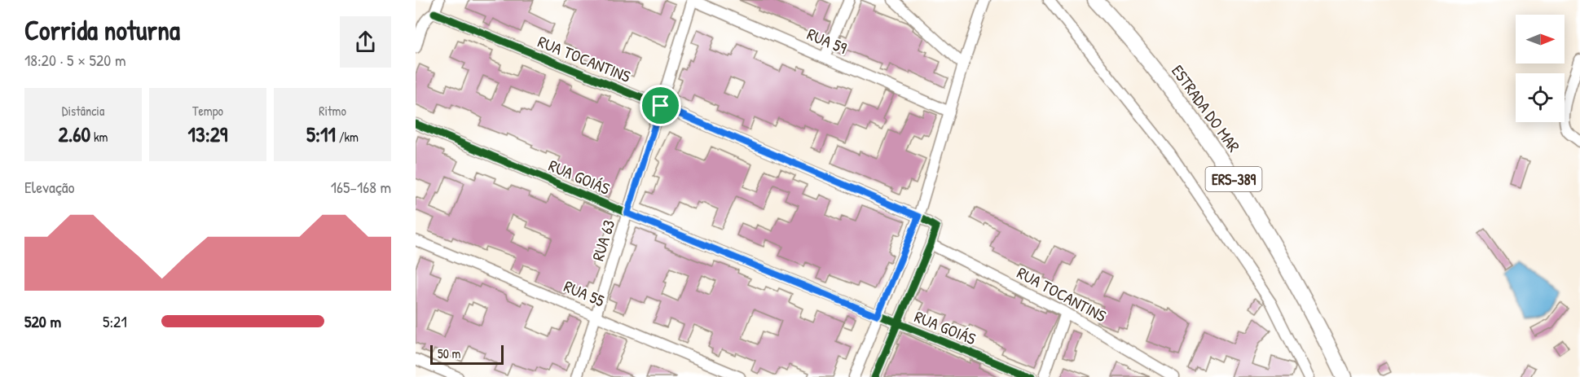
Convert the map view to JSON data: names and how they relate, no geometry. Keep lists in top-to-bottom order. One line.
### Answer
{"streets":{"main road":["ESTRADA DO MAR","ERS-389"],"street":["RUA 59","RUA TOCANTINS","RUA GOIÁS","RUA 63","RUA 55"]},"crossings":[["RUA 59","RUA 63"],["RUA TOCANTINS","RUA 63"],["RUA GOIÁS","RUA 63"],["RUA 63","RUA 55"]],"scale_bar":"50 m","north":"right","page":{"heading":["Corrida noturna","18:20 · 5 × 520 m"],"stats":[["Distância","2.60 km"],["Tempo","13:29"],["Ritmo","5:11 /km"]],"chart":["Elevação","165–168 m"],"list":[{"name":"520 m","note":"5:21"}],"scale":"50 m"}}
